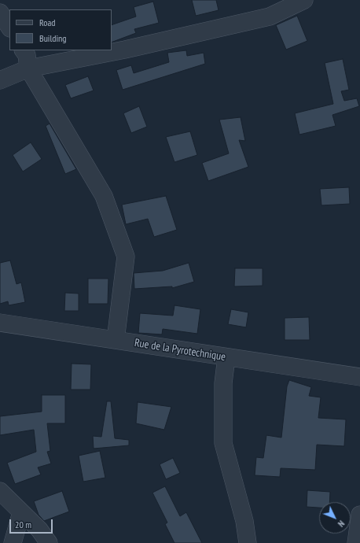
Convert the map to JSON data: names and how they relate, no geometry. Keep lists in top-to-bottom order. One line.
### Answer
{"streets":{"street":["Rue de la Pyrotechnique"]},"legend":["Road","Building"],"scale_bar":"20 m","north":"bottom right"}
